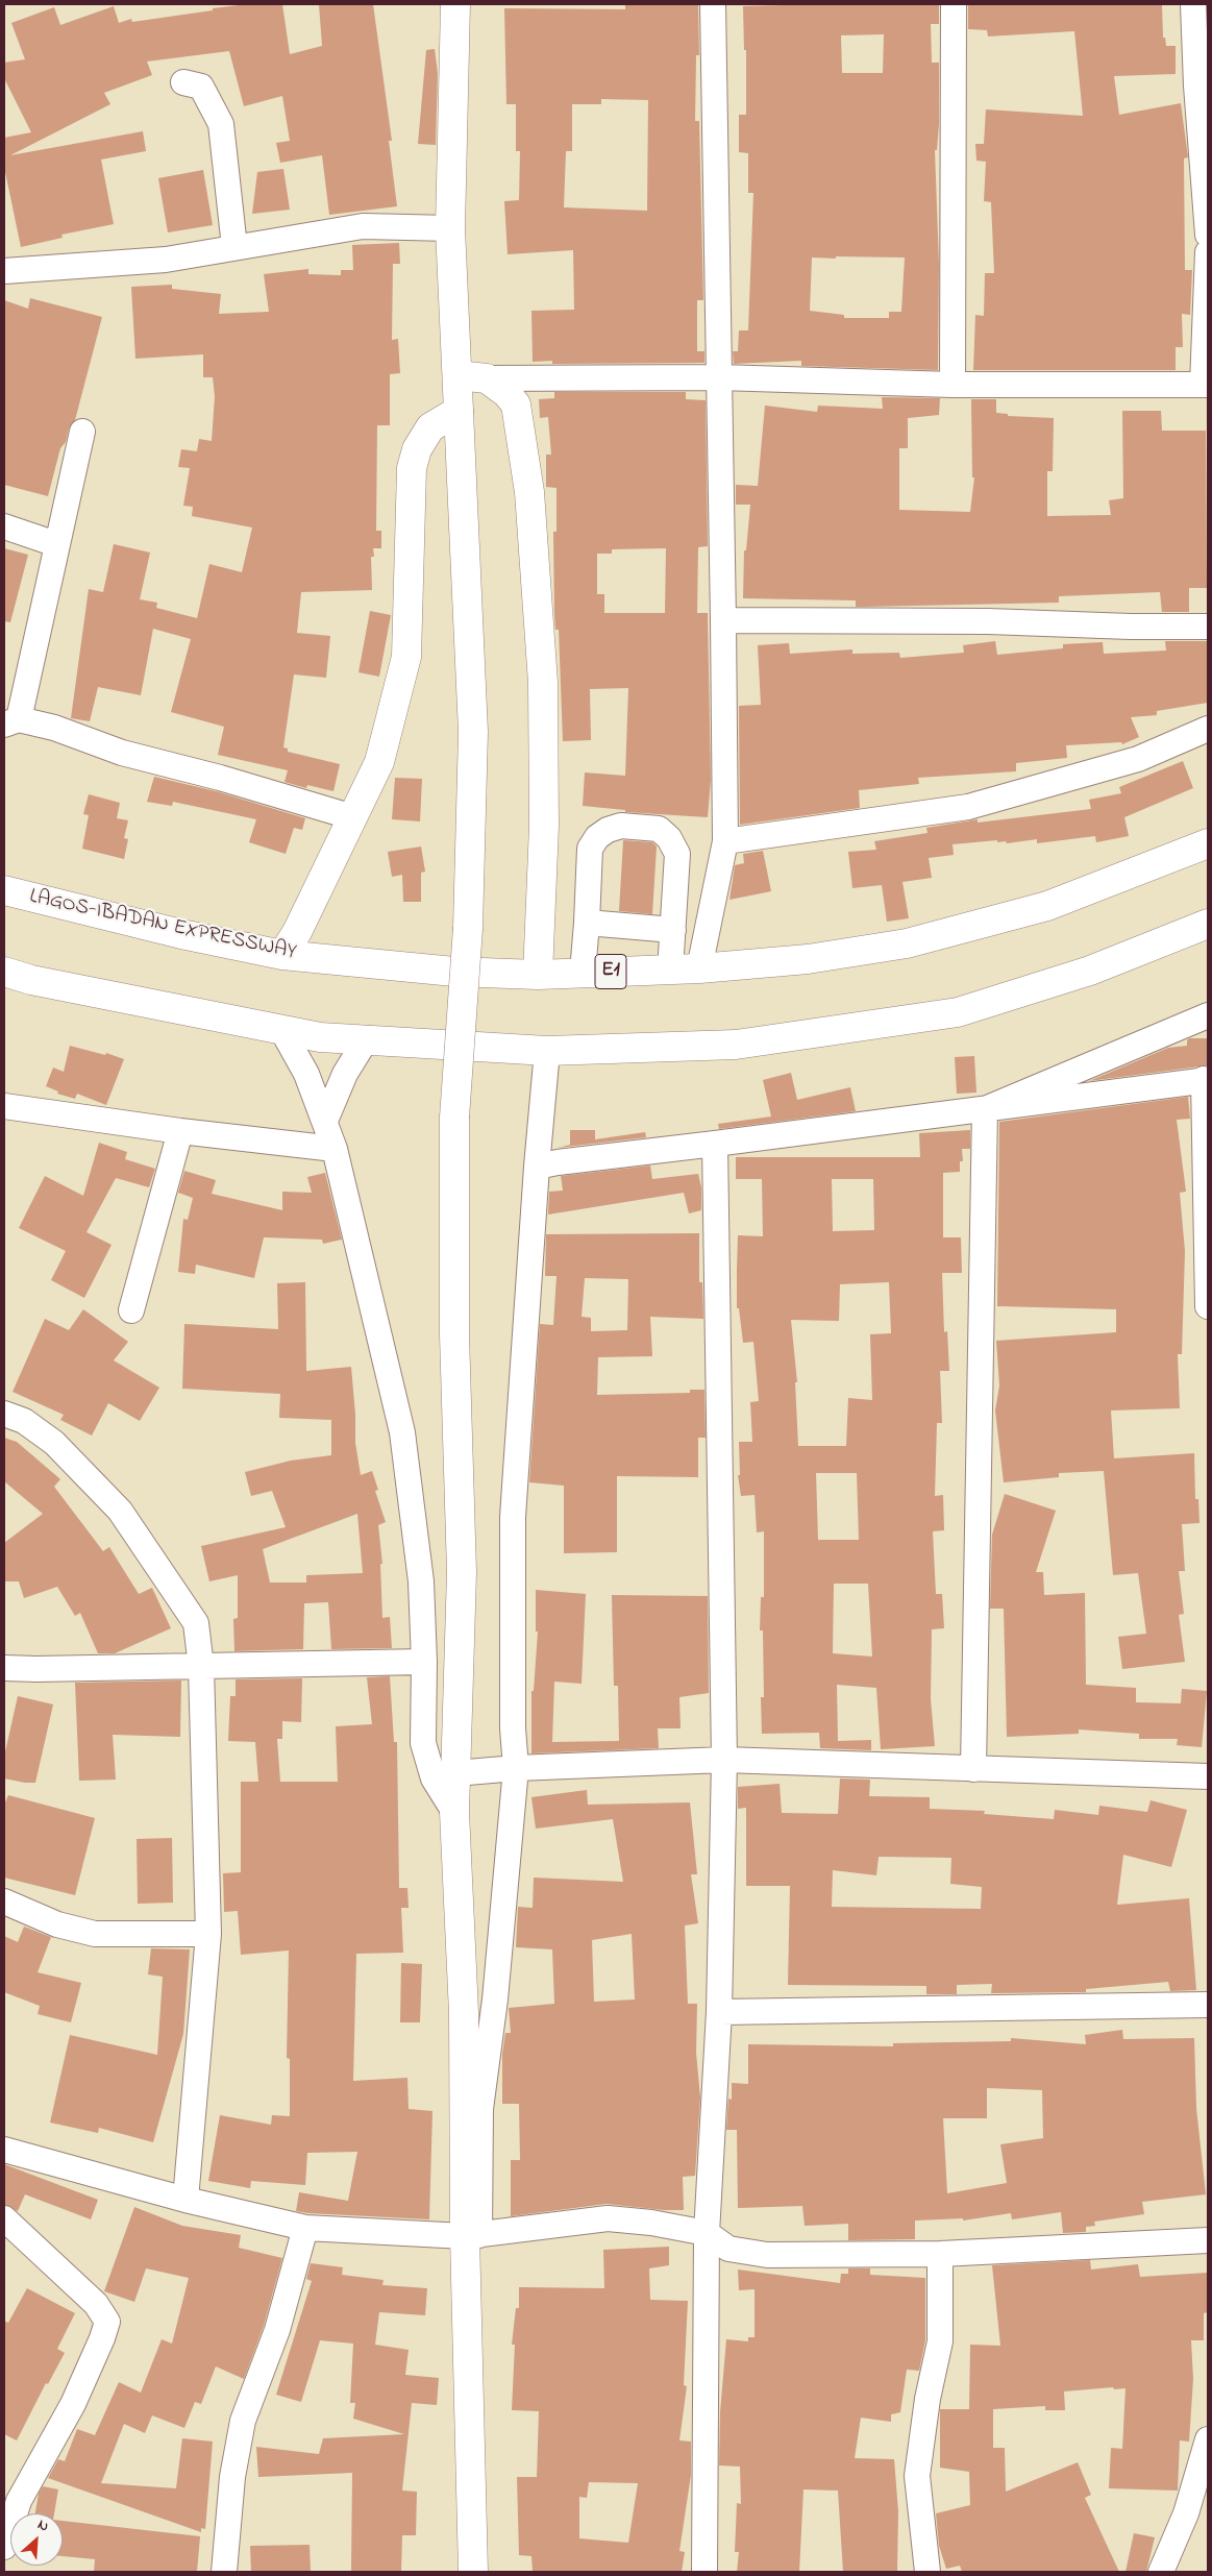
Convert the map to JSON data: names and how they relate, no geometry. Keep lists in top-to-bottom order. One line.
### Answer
{"streets":{"main road":["LAGOS-IBADAN EXPRESSWAY","E1"]},"north":"top right"}
